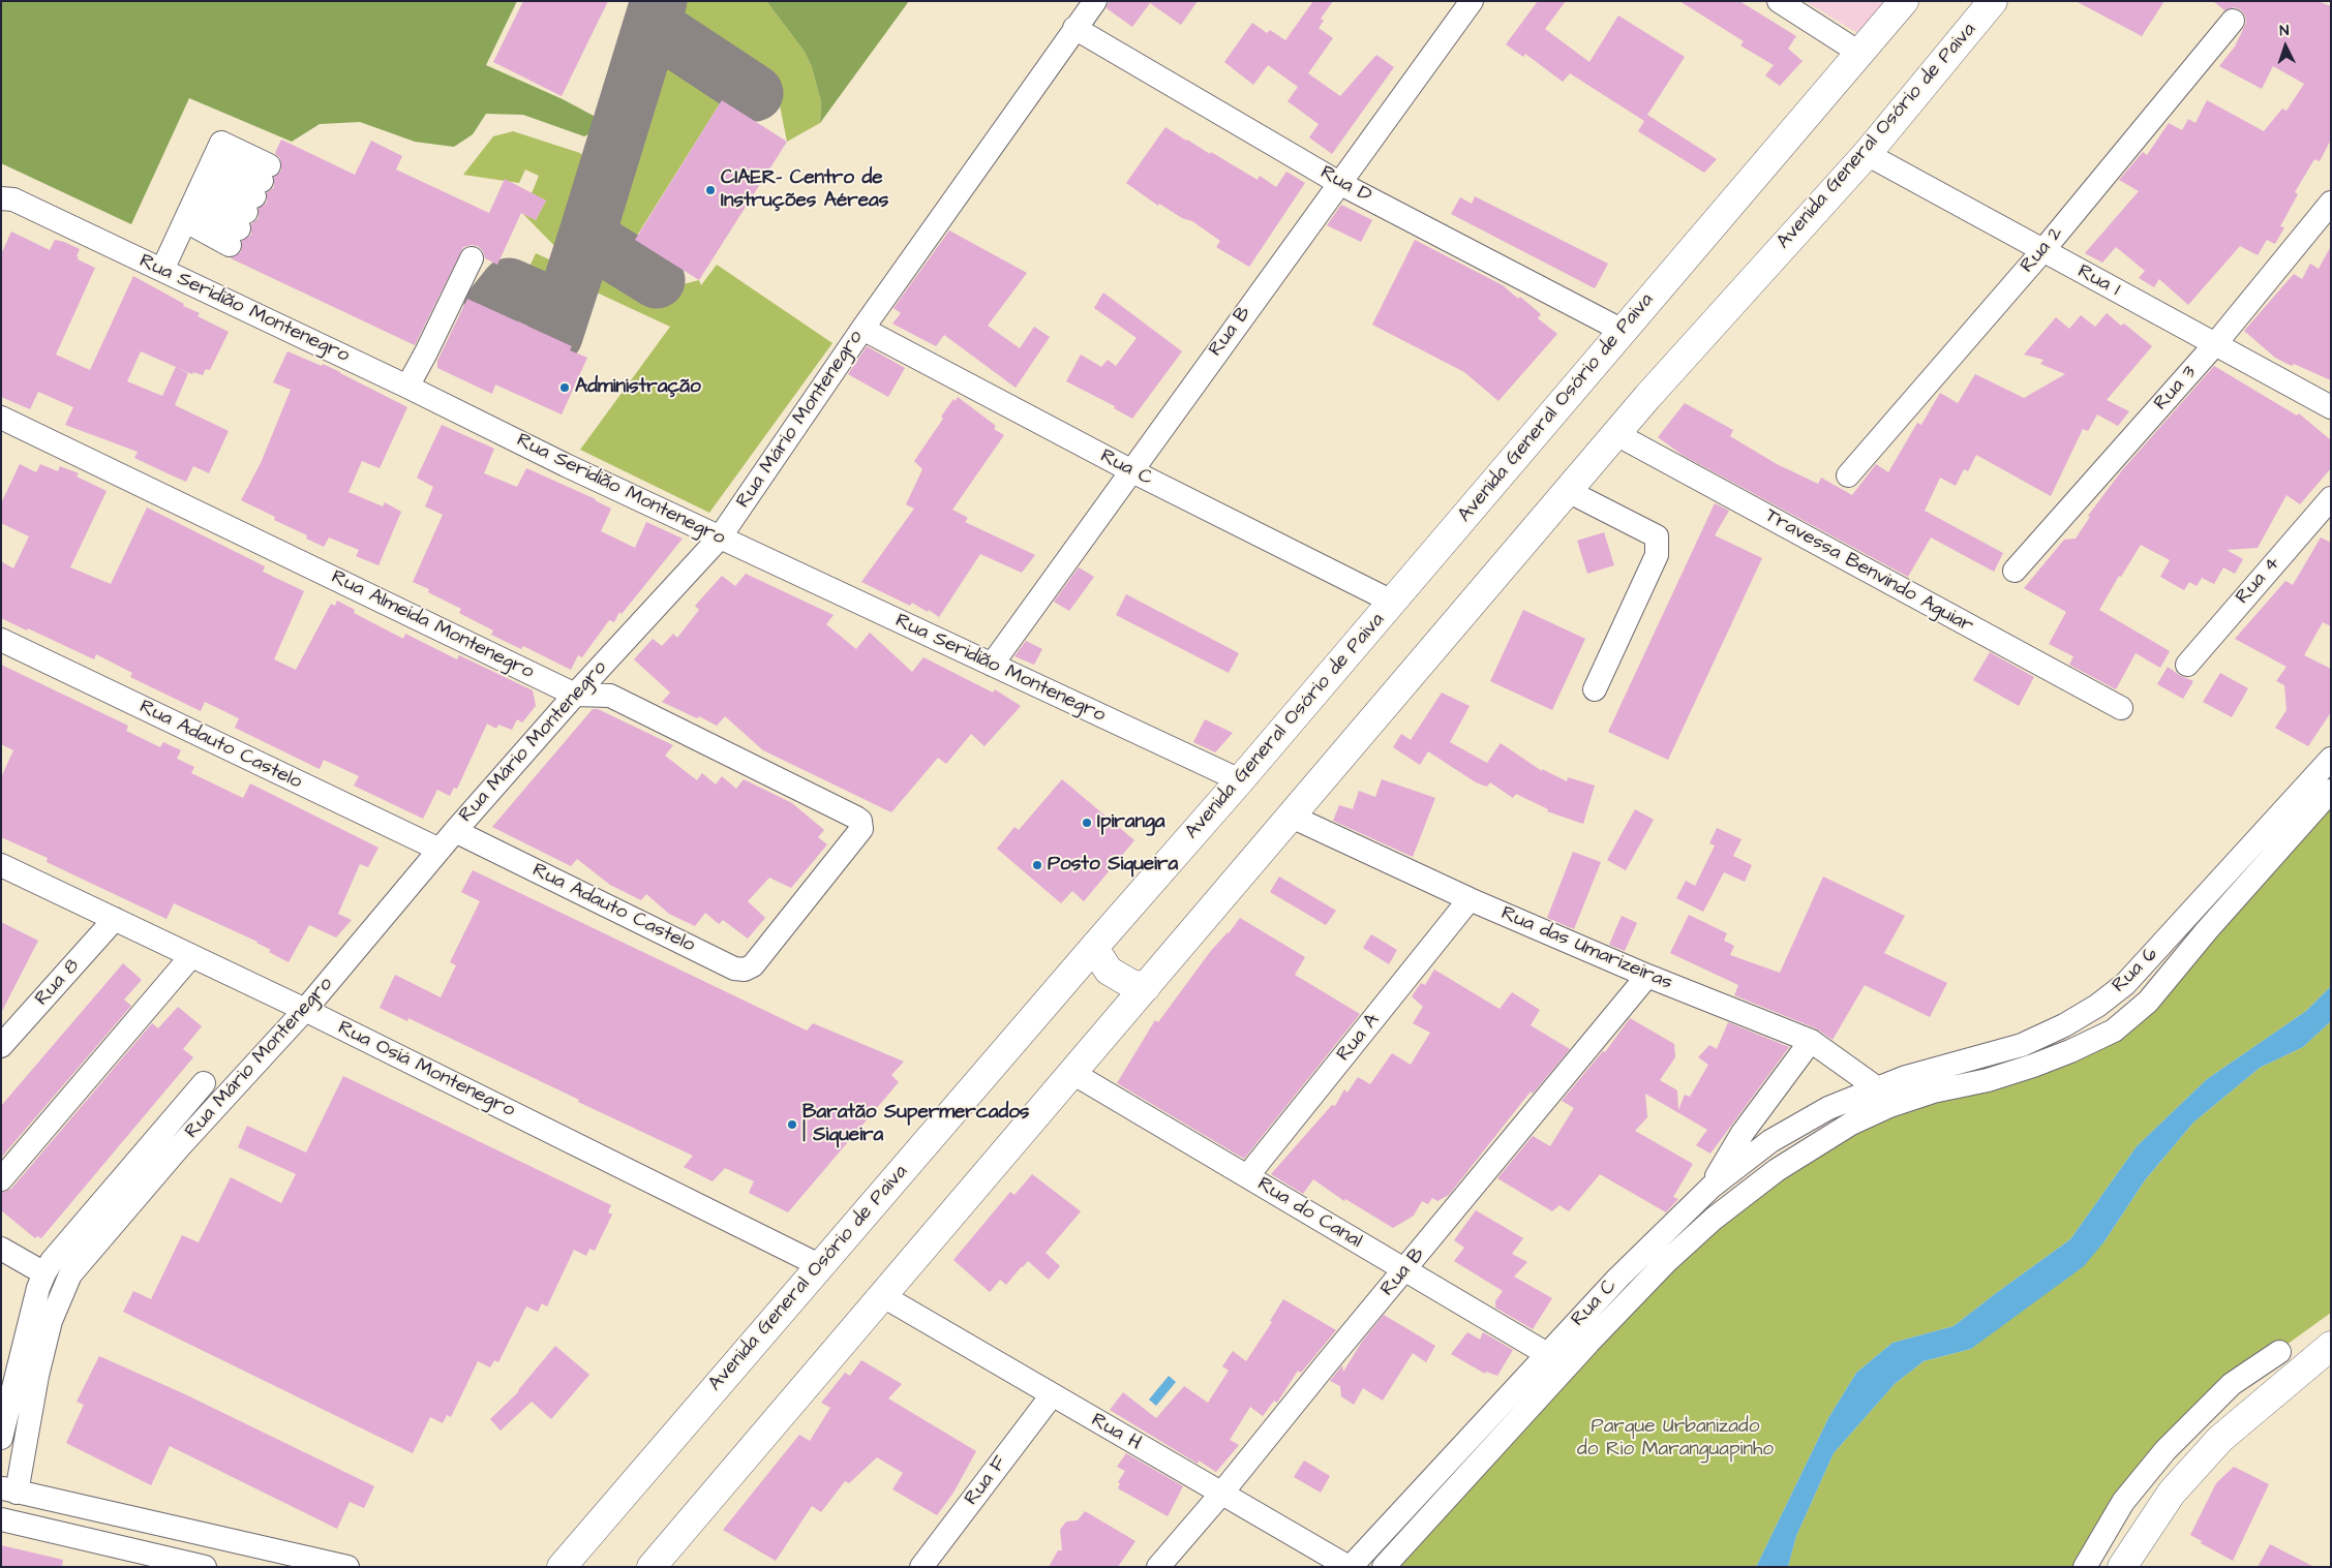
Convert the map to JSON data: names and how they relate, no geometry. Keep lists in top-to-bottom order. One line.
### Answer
{"streets":{"main road":["Avenida General Osório de Paiva"],"street":["Rua D","Rua 2","Rua 1","Rua Seridião Montenegro","Rua B","Rua 3","Rua Mário Montenegro","Rua C","Travessa Benvindo Aguiar","Rua 4","Rua Almeida Montenegro","Rua Adauto Castelo","Rua das Umarizeiras","Rua 6","Rua 8","Rua A","Rua Osiá Montenegro","Rua do Canal","Rua H","Rua F"]},"crossings":[["Avenida General Osório de Paiva","Rua D"],["Avenida General Osório de Paiva","Rua 1"],["Avenida General Osório de Paiva","Rua Seridião Montenegro"],["Avenida General Osório de Paiva","Rua C"],["Avenida General Osório de Paiva","Travessa Benvindo Aguiar"],["Avenida General Osório de Paiva","Rua das Umarizeiras"],["Avenida General Osório de Paiva","Rua Osiá Montenegro"],["Avenida General Osório de Paiva","Rua do Canal"],["Avenida General Osório de Paiva","Rua H"],["Rua D","Rua B"],["Rua D","Rua Mário Montenegro"],["Rua 2","Rua 1"],["Rua 1","Rua 3"],["Rua Seridião Montenegro","Rua B"],["Rua Seridião Montenegro","Rua Mário Montenegro"],["Rua B","Rua C"],["Rua B","Rua das Umarizeiras"],["Rua B","Rua do Canal"],["Rua B","Rua H"],["Rua Mário Montenegro","Rua C"],["Rua Mário Montenegro","Rua Almeida Montenegro"],["Rua Mário Montenegro","Rua Adauto Castelo"],["Rua Mário Montenegro","Rua Osiá Montenegro"],["Rua C","Rua das Umarizeiras"],["Rua C","Rua 6"],["Rua C","Rua do Canal"],["Rua C","Rua H"],["Rua Almeida Montenegro","Rua Adauto Castelo"],["Rua das Umarizeiras","Rua 6"],["Rua das Umarizeiras","Rua A"],["Rua 8","Rua Osiá Montenegro"],["Rua A","Rua do Canal"],["Rua H","Rua F"]],"parks":["Parque Urbanizado do Rio Maranguapinho"],"places":["CIAER- Centro de Instruções Aéreas","Administração","Ipiranga","Posto Siqueira","Baratão Supermercados | Siqueira"],"north":"top"}
